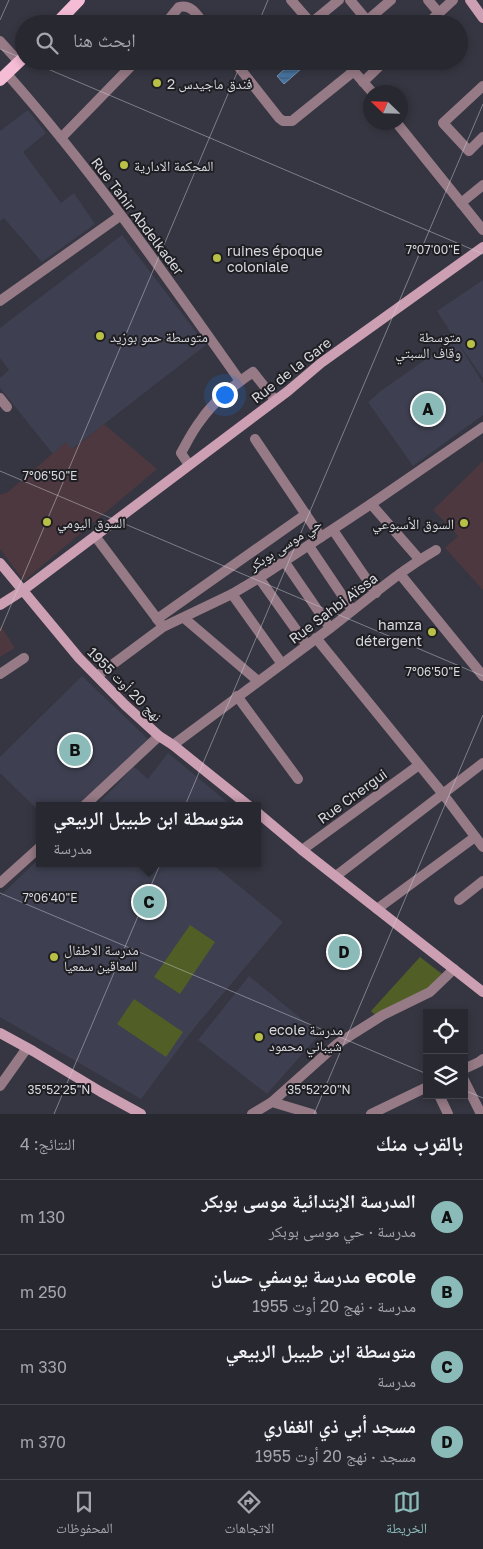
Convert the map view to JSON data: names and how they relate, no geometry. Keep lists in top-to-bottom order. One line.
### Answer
{"streets":{"street":["Rue Tahir Abdelkader","Rue de la Gare","حي موسى بوبكر","Rue Sahbi Aïssa","نهج 20 أوت 1955","Rue Chergui"]},"crossings":[["Rue de la Gare","نهج 20 أوت 1955"],["حي موسى بوبكر","نهج 20 أوت 1955"],["Rue Sahbi Aïssa","نهج 20 أوت 1955"]],"places":["فندق ماجيدس 2","المحكمة الادارية","ruines époque coloniale","متوسطة حمو بوزيد","متوسطة وقاف السبتي","السوق اليومي","السوق الأسبوعي","hamza détergent","مدرسة الاطفال المعاقين سمعيا","ecole مدرسة شيباني محمود"],"north":"top left","page":{"search":"ابحث هنا","pins":["A","B","C","D"],"popup":["متوسطة ابن طبيبل الربيعي","مدرسة"],"heading":["بالقرب منك","النتائج: 4"],"list":[{"mark":"A","name":"المدرسة الإبتدائية موسى بوبكر","note":"مدرسة · حي موسى بوبكر","value":"130 m"},{"mark":"B","name":"ecole مدرسة يوسفي حسان","note":"مدرسة · نهج 20 أوت 1955","value":"250 m"},{"mark":"C","name":"متوسطة ابن طبيبل الربيعي","note":"مدرسة","value":"330 m"},{"mark":"D","name":"مسجد أبي ذي الغفاري","note":"مسجد · نهج 20 أوت 1955","value":"370 m"}],"nav":["الخريطة","الاتجاهات","المحفوظات"]},"coordinates":["7°07'00\"E","7°06'50\"E","7°06'40\"E","35°52'25\"N","35°52'20\"N"]}
